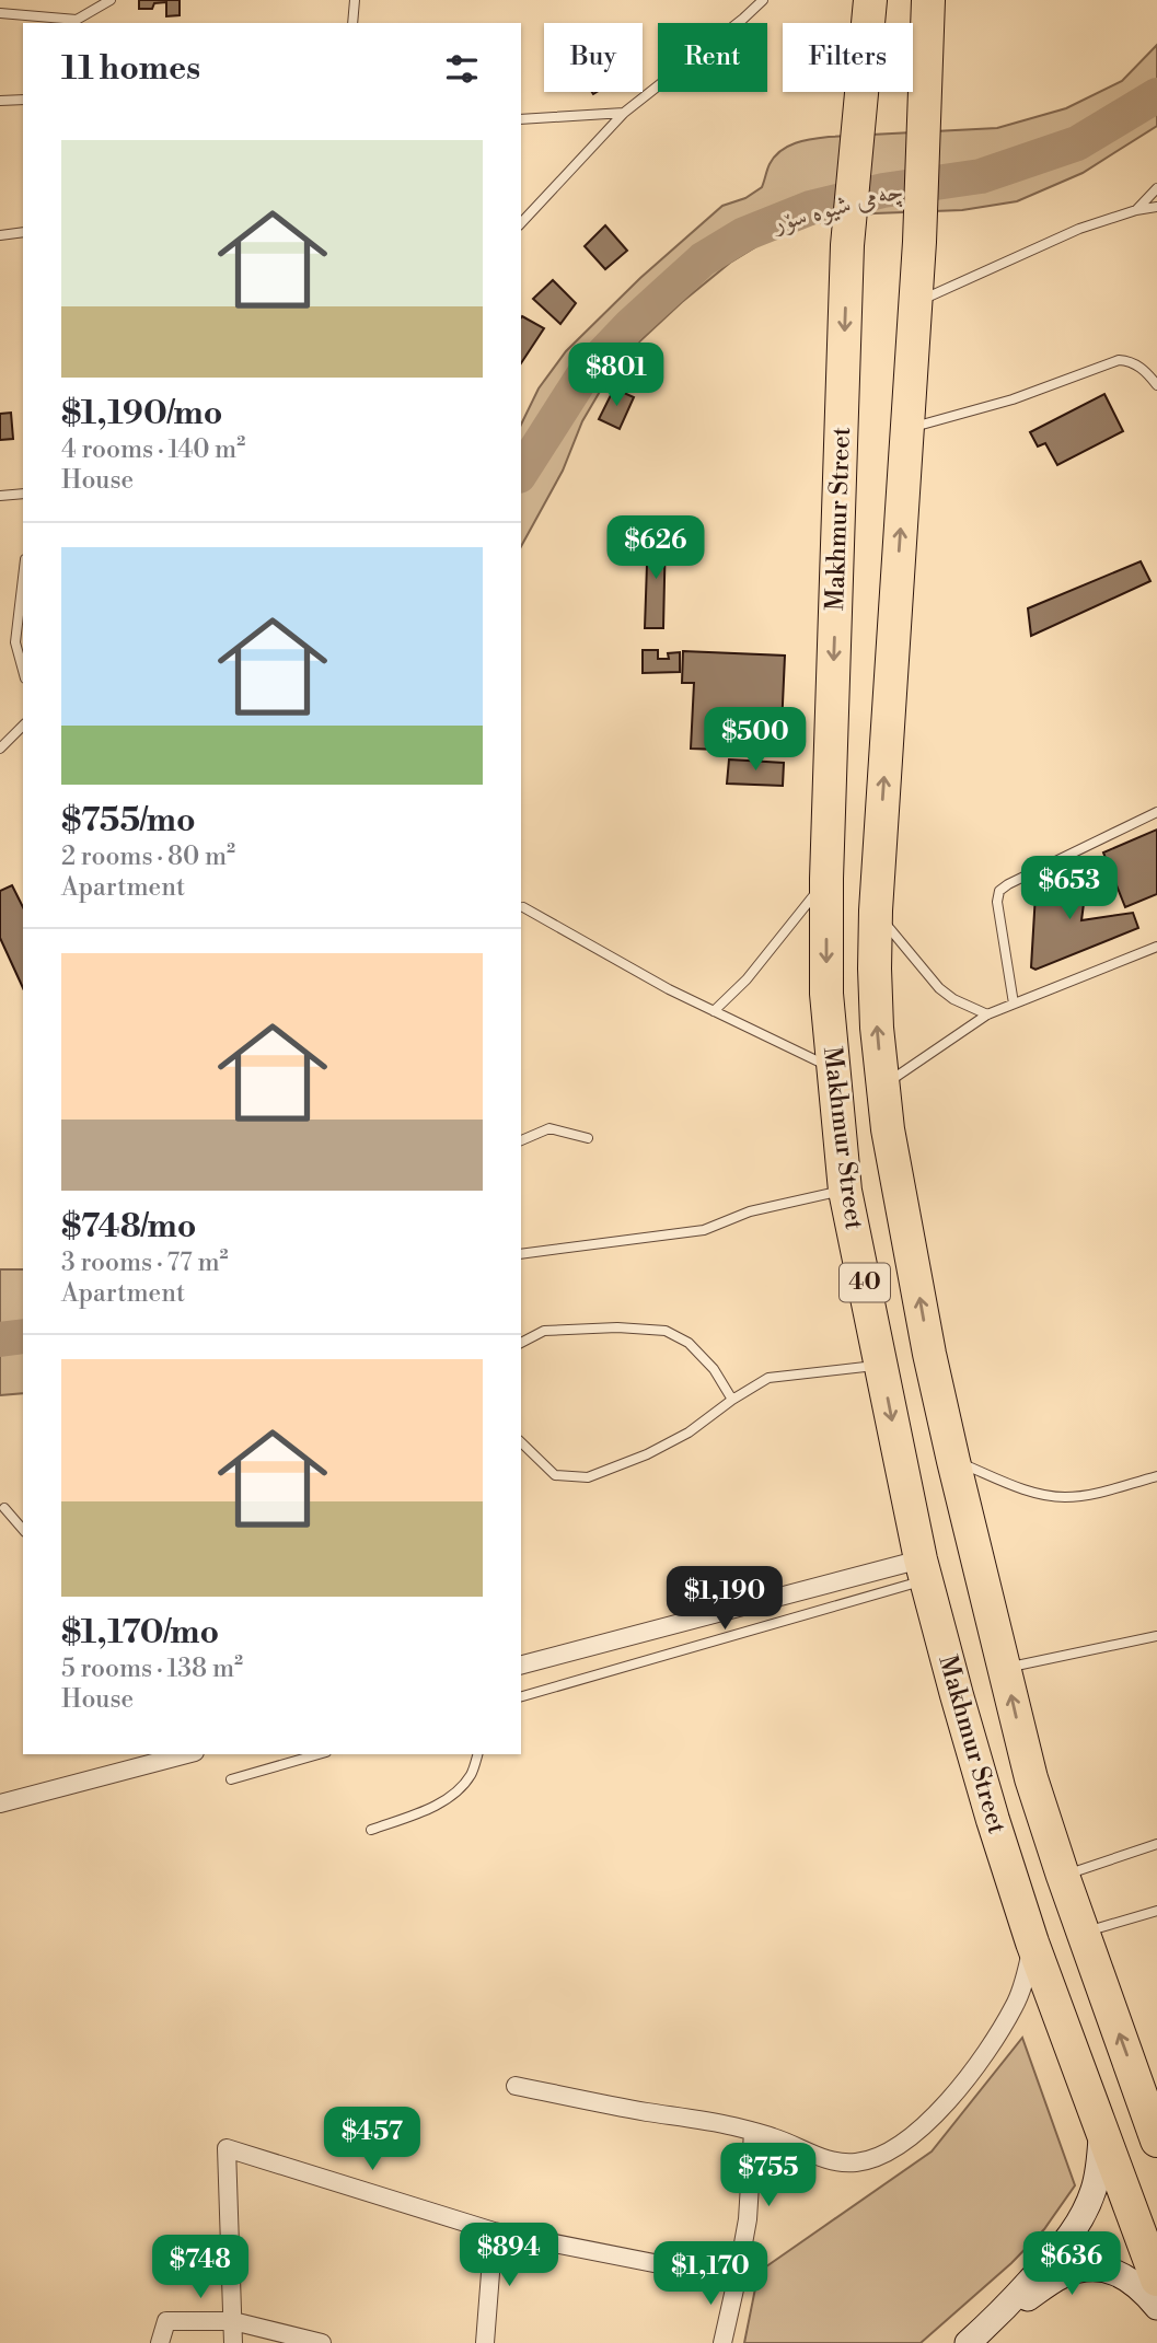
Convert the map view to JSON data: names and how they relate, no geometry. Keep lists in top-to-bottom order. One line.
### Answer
{"streets":{"highway":["Makhmur Street","40"]},"water":["چەمی شیوە سۆر"],"page":{"chip":["Buy","Rent","Filters"],"heading":"11 homes","list":[{"name":"$1,190/mo","note":"4 rooms · 140 m² · House"},{"name":"$755/mo","note":"2 rooms · 80 m² · Apartment"},{"name":"$748/mo","note":"3 rooms · 77 m² · Apartment"},{"name":"$1,170/mo","note":"5 rooms · 138 m² · House"}],"price":["$801","$626","$500","$653","$1,190","$457","$755","$894","$636","$748","$1,170"]}}
